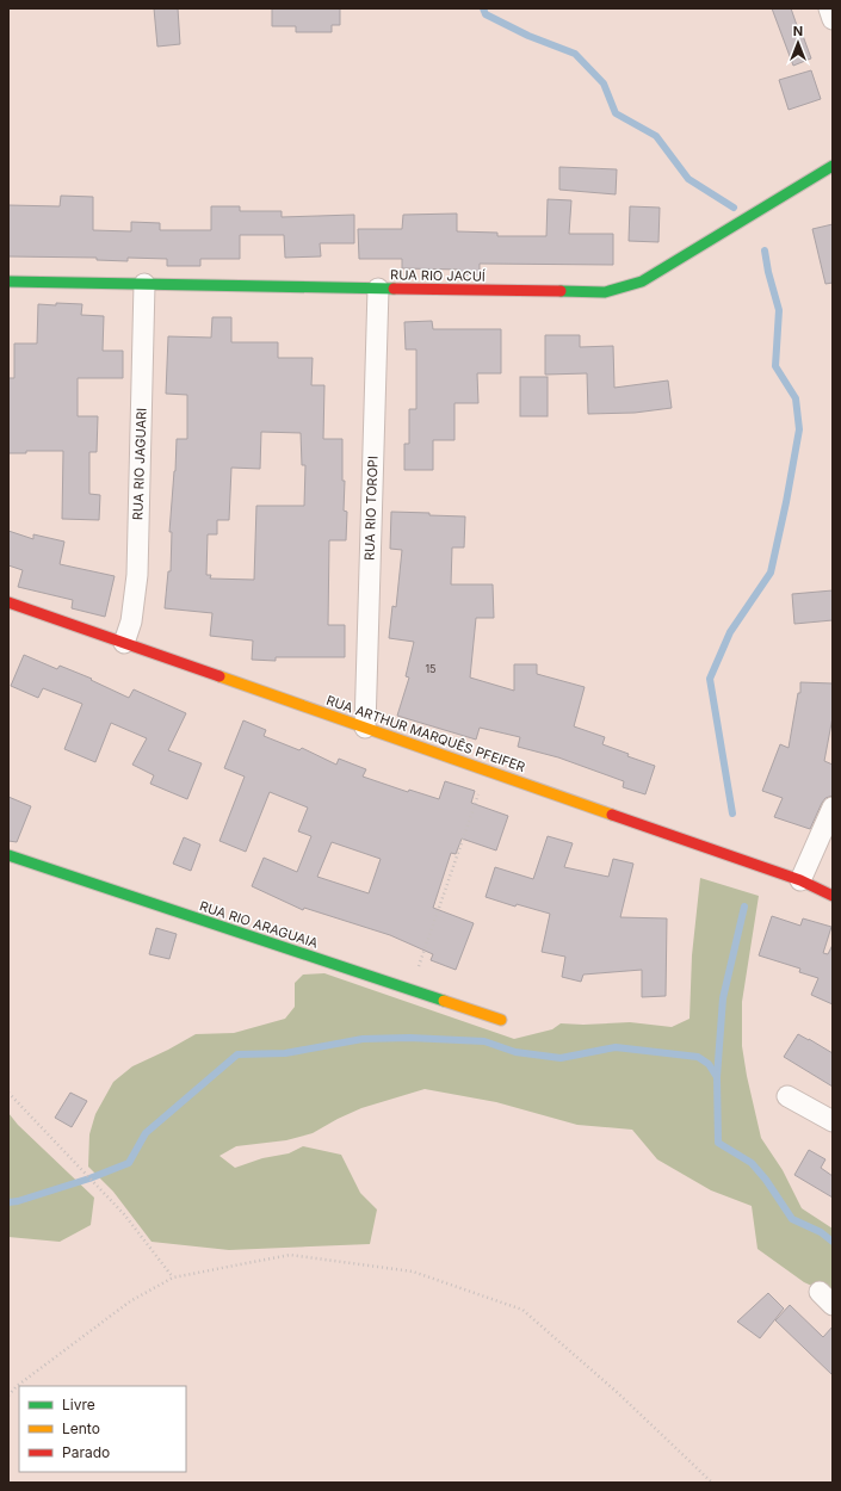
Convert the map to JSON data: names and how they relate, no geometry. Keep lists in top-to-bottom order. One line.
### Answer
{"streets":{"street":["RUA RIO JACUÍ","RUA RIO JAGUARI","RUA RIO TOROPI","RUA ARTHUR MARQUÊS PFEIFER","RUA RIO ARAGUAIA"]},"crossings":[["RUA RIO JACUÍ","RUA RIO JAGUARI"],["RUA RIO JACUÍ","RUA RIO TOROPI"],["RUA RIO JAGUARI","RUA ARTHUR MARQUÊS PFEIFER"],["RUA RIO TOROPI","RUA ARTHUR MARQUÊS PFEIFER"]],"house_numbers":["15"],"legend":["Livre","Lento","Parado"],"north":"top"}
